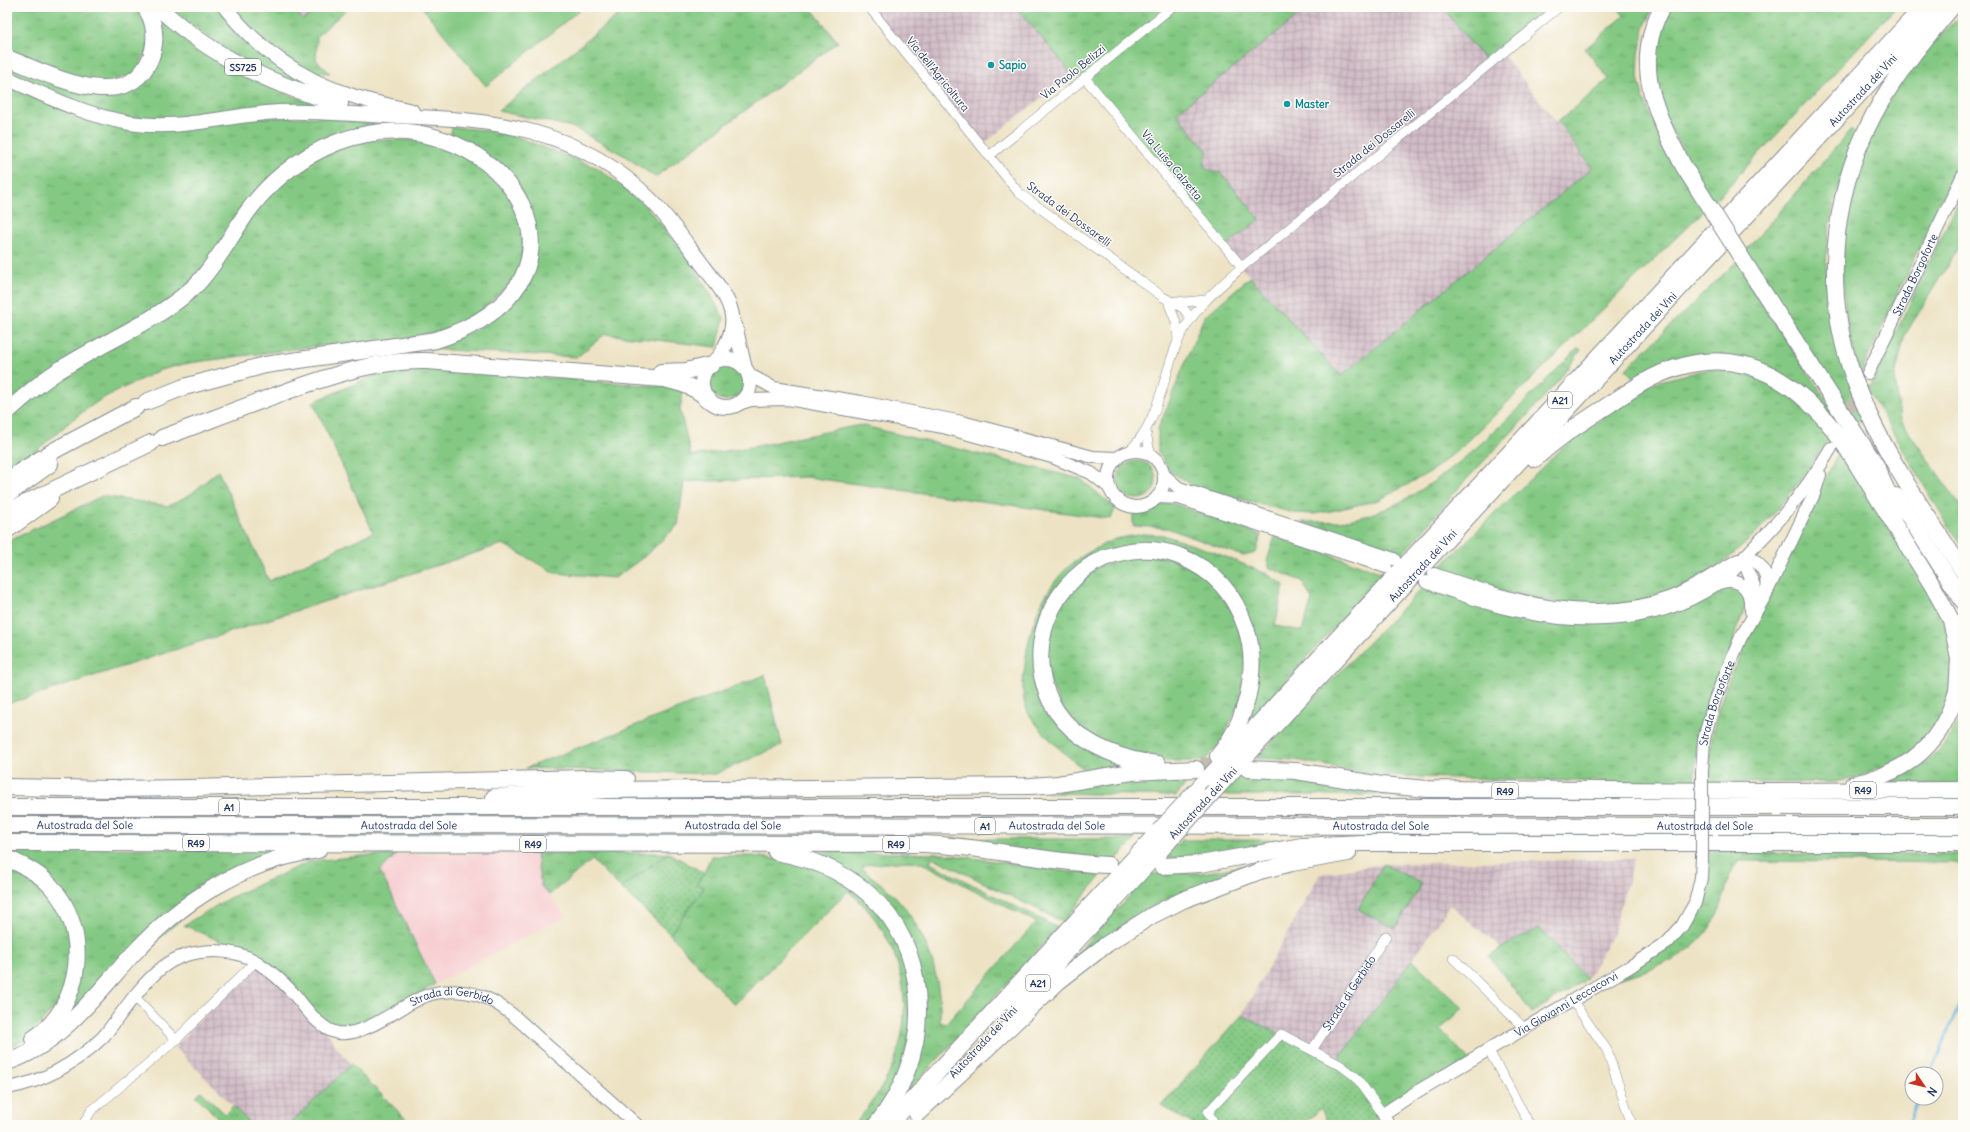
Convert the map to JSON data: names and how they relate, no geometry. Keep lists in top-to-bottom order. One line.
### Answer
{"streets":{"highway":["SS725","Autostrada dei Vini","A21","R49","A1","Autostrada del Sole"],"main road":["Strada Borgoforte","Strada di Gerbido","Via Giovanni Leccacorvi"],"street":["Via Paolo Belizzi","Via dell'Agricoltura","Strada dei Dossarelli","Via Luisa Calzetta"]},"crossings":[["Via Paolo Belizzi","Via dell'Agricoltura"],["Via Paolo Belizzi","Strada dei Dossarelli"],["Via Paolo Belizzi","Via Luisa Calzetta"],["Via dell'Agricoltura","Strada dei Dossarelli"],["Strada dei Dossarelli","Via Luisa Calzetta"],["Strada Borgoforte","Via Giovanni Leccacorvi"]],"places":["Sapio","Master"],"north":"bottom right"}
